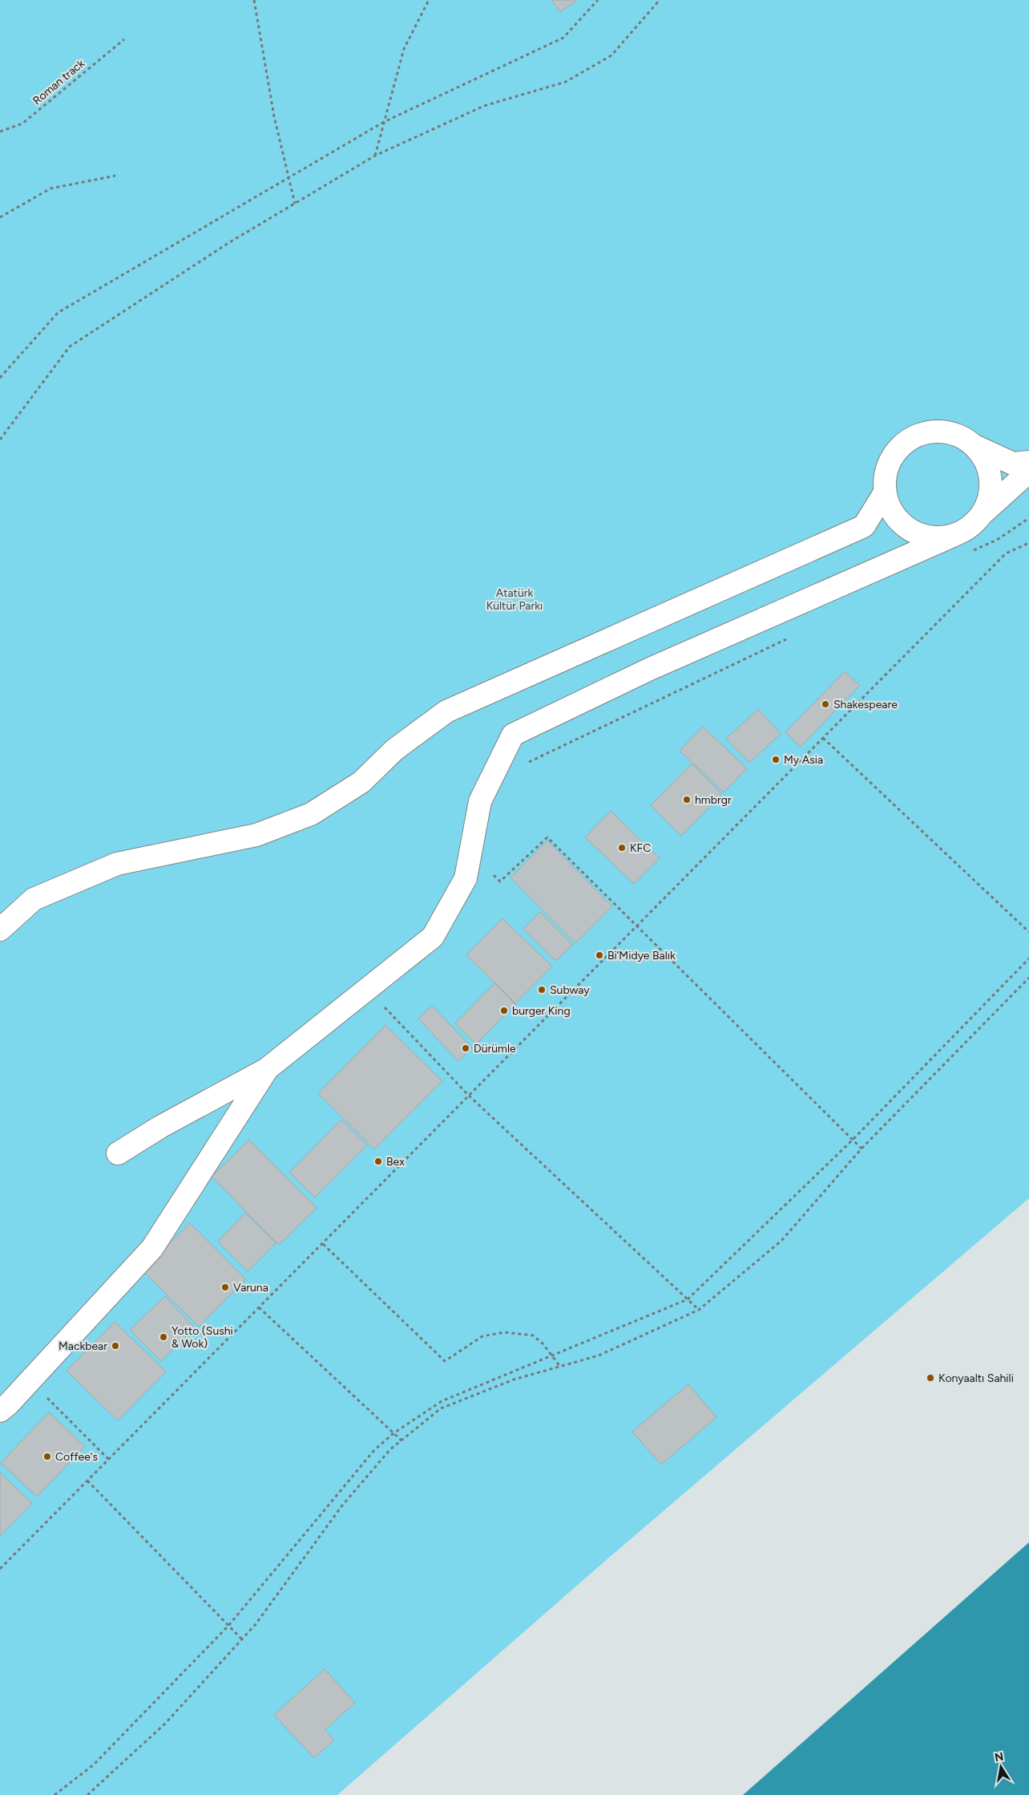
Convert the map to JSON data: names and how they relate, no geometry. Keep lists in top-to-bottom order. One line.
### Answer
{"streets":{"path":["Roman track"]},"parks":["Atatürk Kültür Parkı"],"places":["Shakespeare","My Asia","hmbrgr","KFC","Bi’Midye Balık","Subway","burger King","Dürümle","Bex","Varuna","Yotto (Sushi & Wok)","Mackbear","Konyaaltı Sahili","Coffee's"],"north":"top"}
